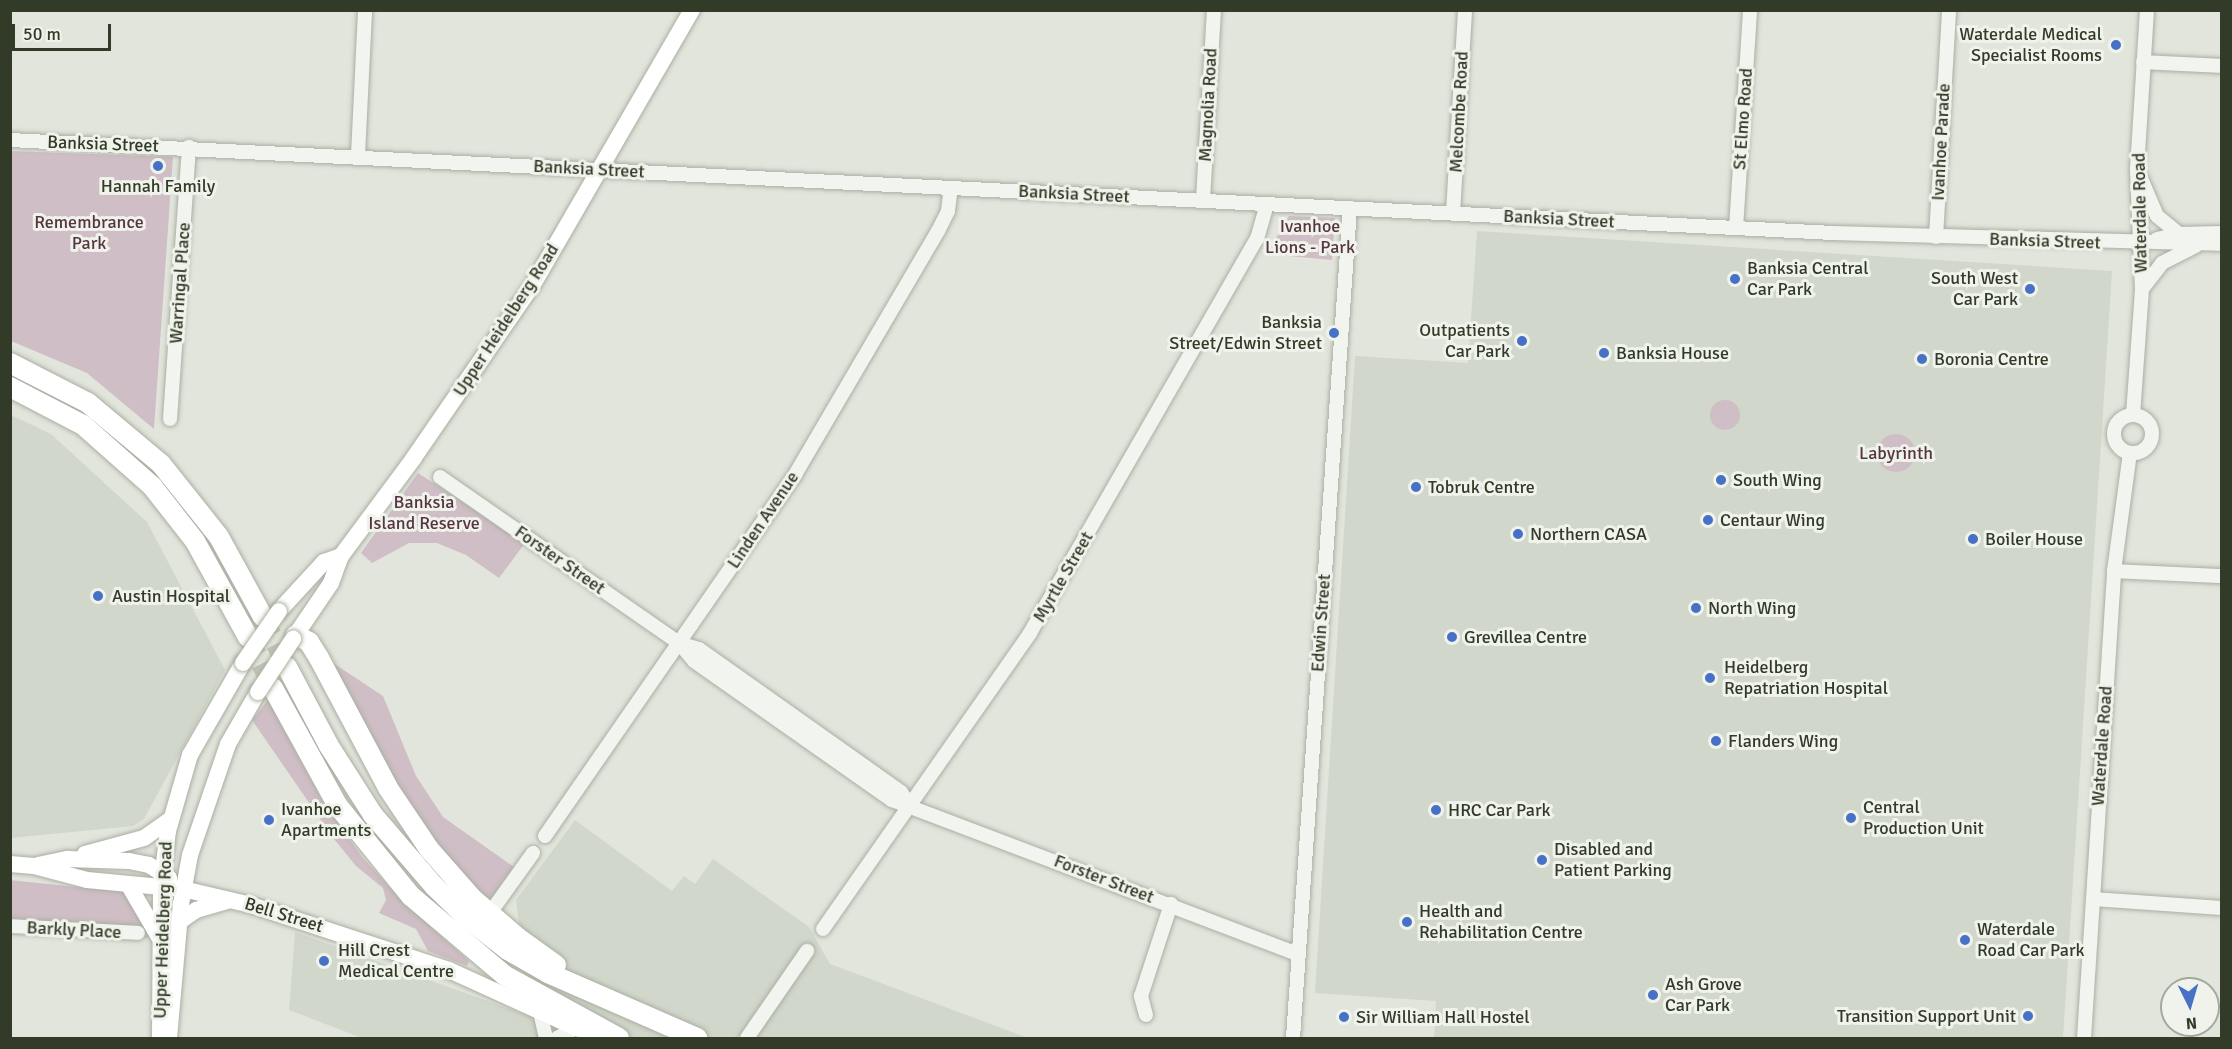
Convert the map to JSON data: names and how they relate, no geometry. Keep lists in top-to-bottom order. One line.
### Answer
{"streets":{"main road":["Upper Heidelberg Road","Bell Street"],"street":["Magnolia Road","Melcombe Road","St Elmo Road","Ivanhoe Parade","Banksia Street","Waterdale Road","Warringal Place","Linden Avenue","Forster Street","Myrtle Street","Edwin Street","Barkly Place"]},"crossings":[["Magnolia Road","Banksia Street"],["Melcombe Road","Banksia Street"],["St Elmo Road","Banksia Street"],["Ivanhoe Parade","Banksia Street"],["Banksia Street","Waterdale Road"],["Banksia Street","Warringal Place"],["Banksia Street","Upper Heidelberg Road"],["Banksia Street","Linden Avenue"],["Banksia Street","Myrtle Street"],["Banksia Street","Edwin Street"],["Upper Heidelberg Road","Bell Street"],["Linden Avenue","Forster Street"],["Forster Street","Myrtle Street"],["Forster Street","Edwin Street"]],"parks":["Remembrance Park","Ivanhoe Lions - Park","Labyrinth","Banksia Island Reserve"],"places":["Waterdale Medical Specialist Rooms","Hannah Family","Banksia Central Car Park","South West Car Park","Banksia Street/Edwin Street","Outpatients Car Park","Banksia House","Boronia Centre","South Wing","Tobruk Centre","Centaur Wing","Northern CASA","Boiler House","Austin Hospital","North Wing","Grevillea Centre","Heidelberg Repatriation Hospital","Flanders Wing","HRC Car Park","Central Production Unit","Ivanhoe Apartments","Disabled and Patient Parking","Health and Rehabilitation Centre","Waterdale Road Car Park","Hill Crest Medical Centre","Ash Grove Car Park","Transition Support Unit","Sir William Hall Hostel"],"scale_bar":"50 m","north":"bottom"}
